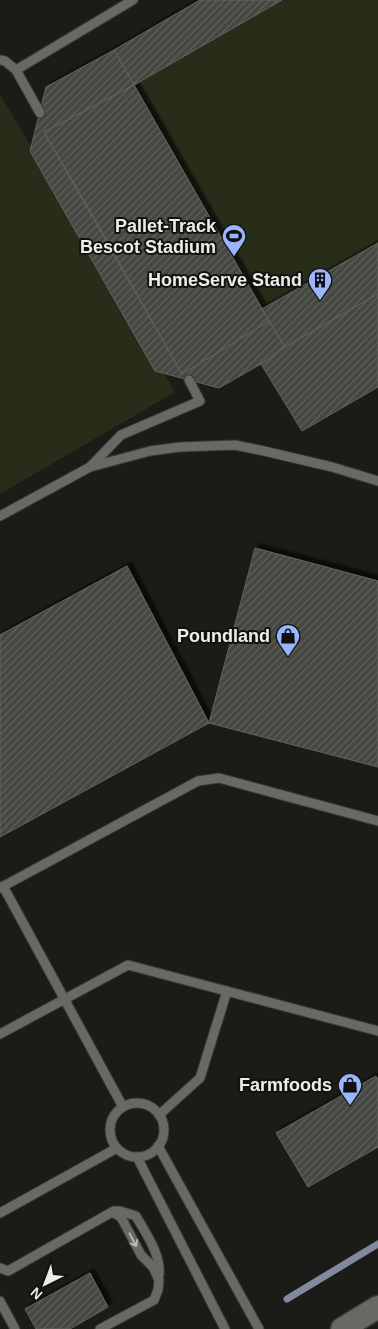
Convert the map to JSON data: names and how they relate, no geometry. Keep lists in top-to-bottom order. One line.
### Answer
{"places":{"sports":["Pallet-Track Bescot Stadium"],"building":["HomeServe Stand"],"shop":["Poundland","Farmfoods"]},"north":"bottom left"}
